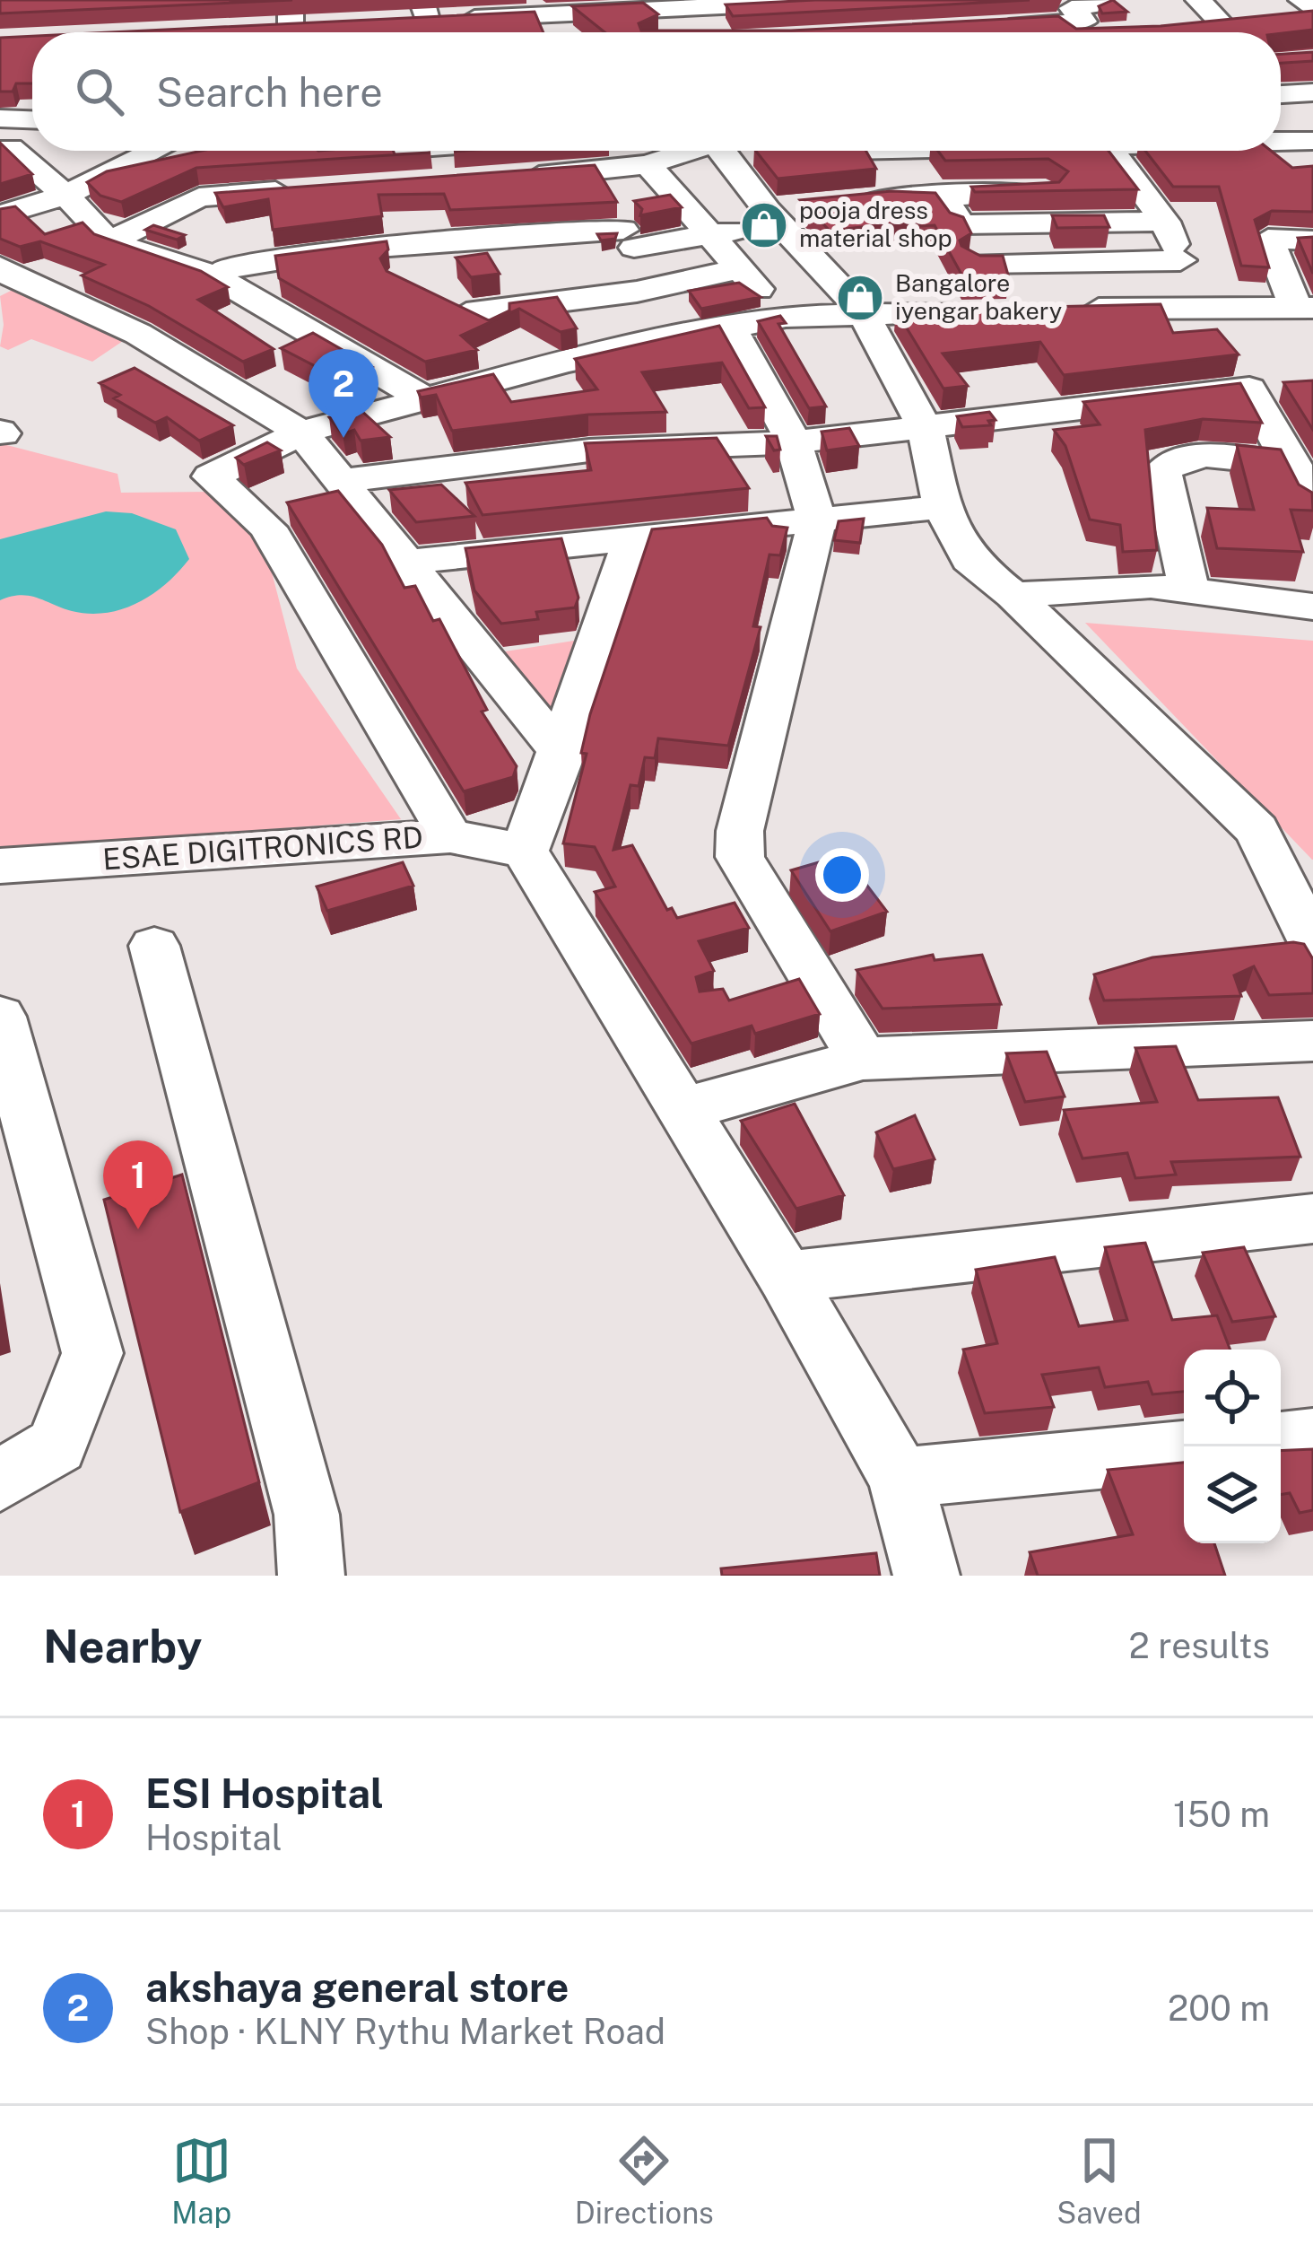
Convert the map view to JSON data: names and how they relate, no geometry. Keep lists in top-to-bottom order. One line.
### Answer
{"streets":{"street":["ESAE DIGITRONICS RD"]},"places":{"shop":["pooja dress material shop","Bangalore iyengar bakery"]},"page":{"search":"Search here","pins":["2","1"],"heading":["Nearby","2 results"],"list":[{"mark":"1","name":"ESI Hospital","note":"Hospital","value":"150 m"},{"mark":"2","name":"akshaya general store","note":"Shop · KLNY Rythu Market Road","value":"200 m"}],"nav":["Map","Directions","Saved"]}}
